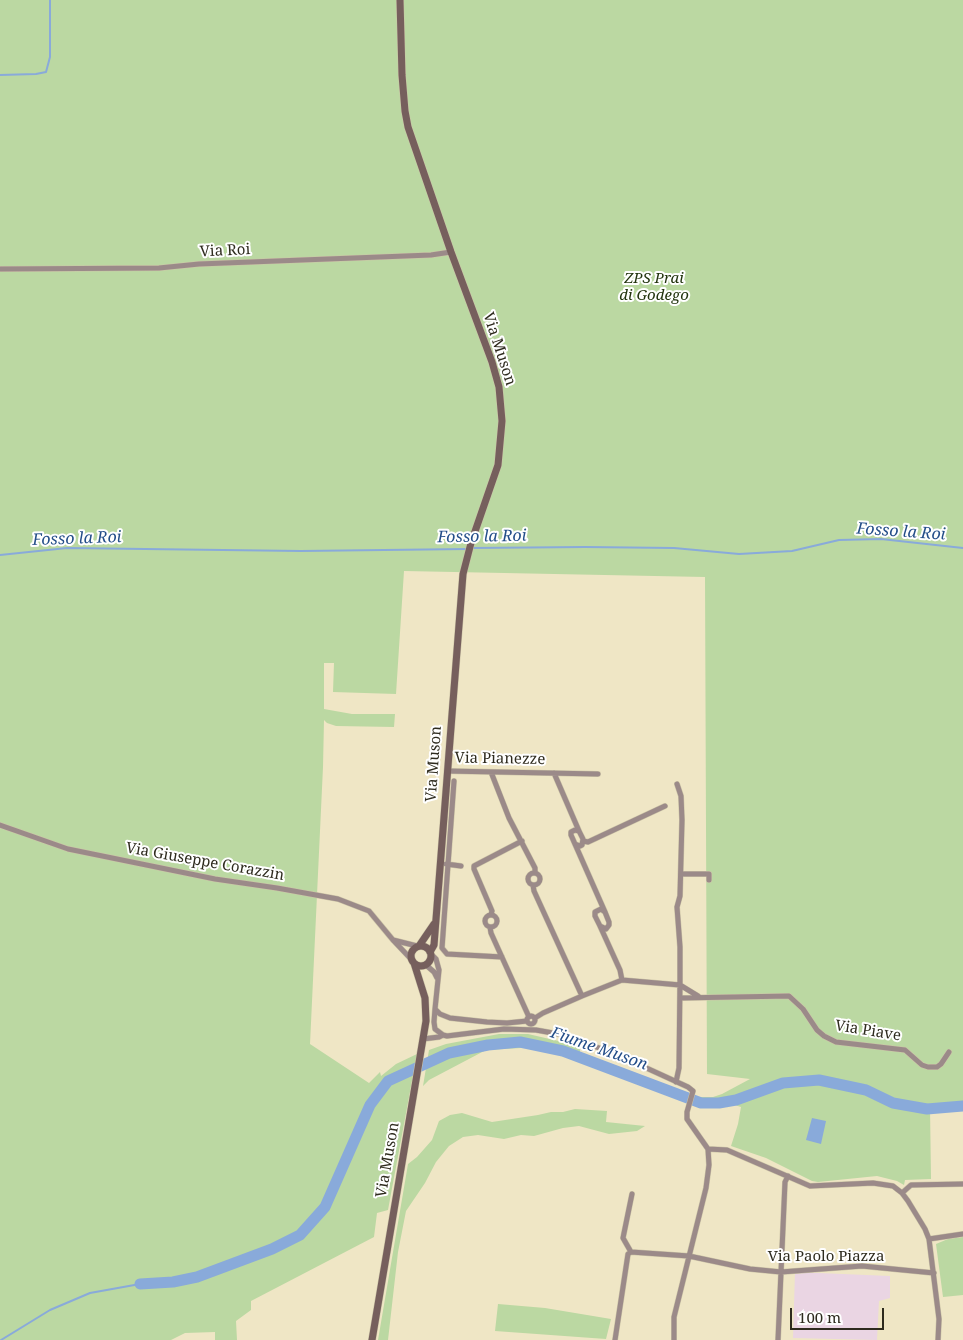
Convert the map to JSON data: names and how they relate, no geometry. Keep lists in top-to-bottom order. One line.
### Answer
{"streets":{"main road":["Via Muson"],"street":["Via Roi","Via Pianezze","Via Giuseppe Corazzin","Via Piave","Via Paolo Piazza"]},"crossings":[["Via Roi","Via Muson"],["Via Muson","Via Pianezze"],["Via Muson","Via Giuseppe Corazzin"]],"water":["Fosso la Roi","Fiume Muson"],"parks":["ZPS Prai di Godego"],"scale_bar":"100 m"}
